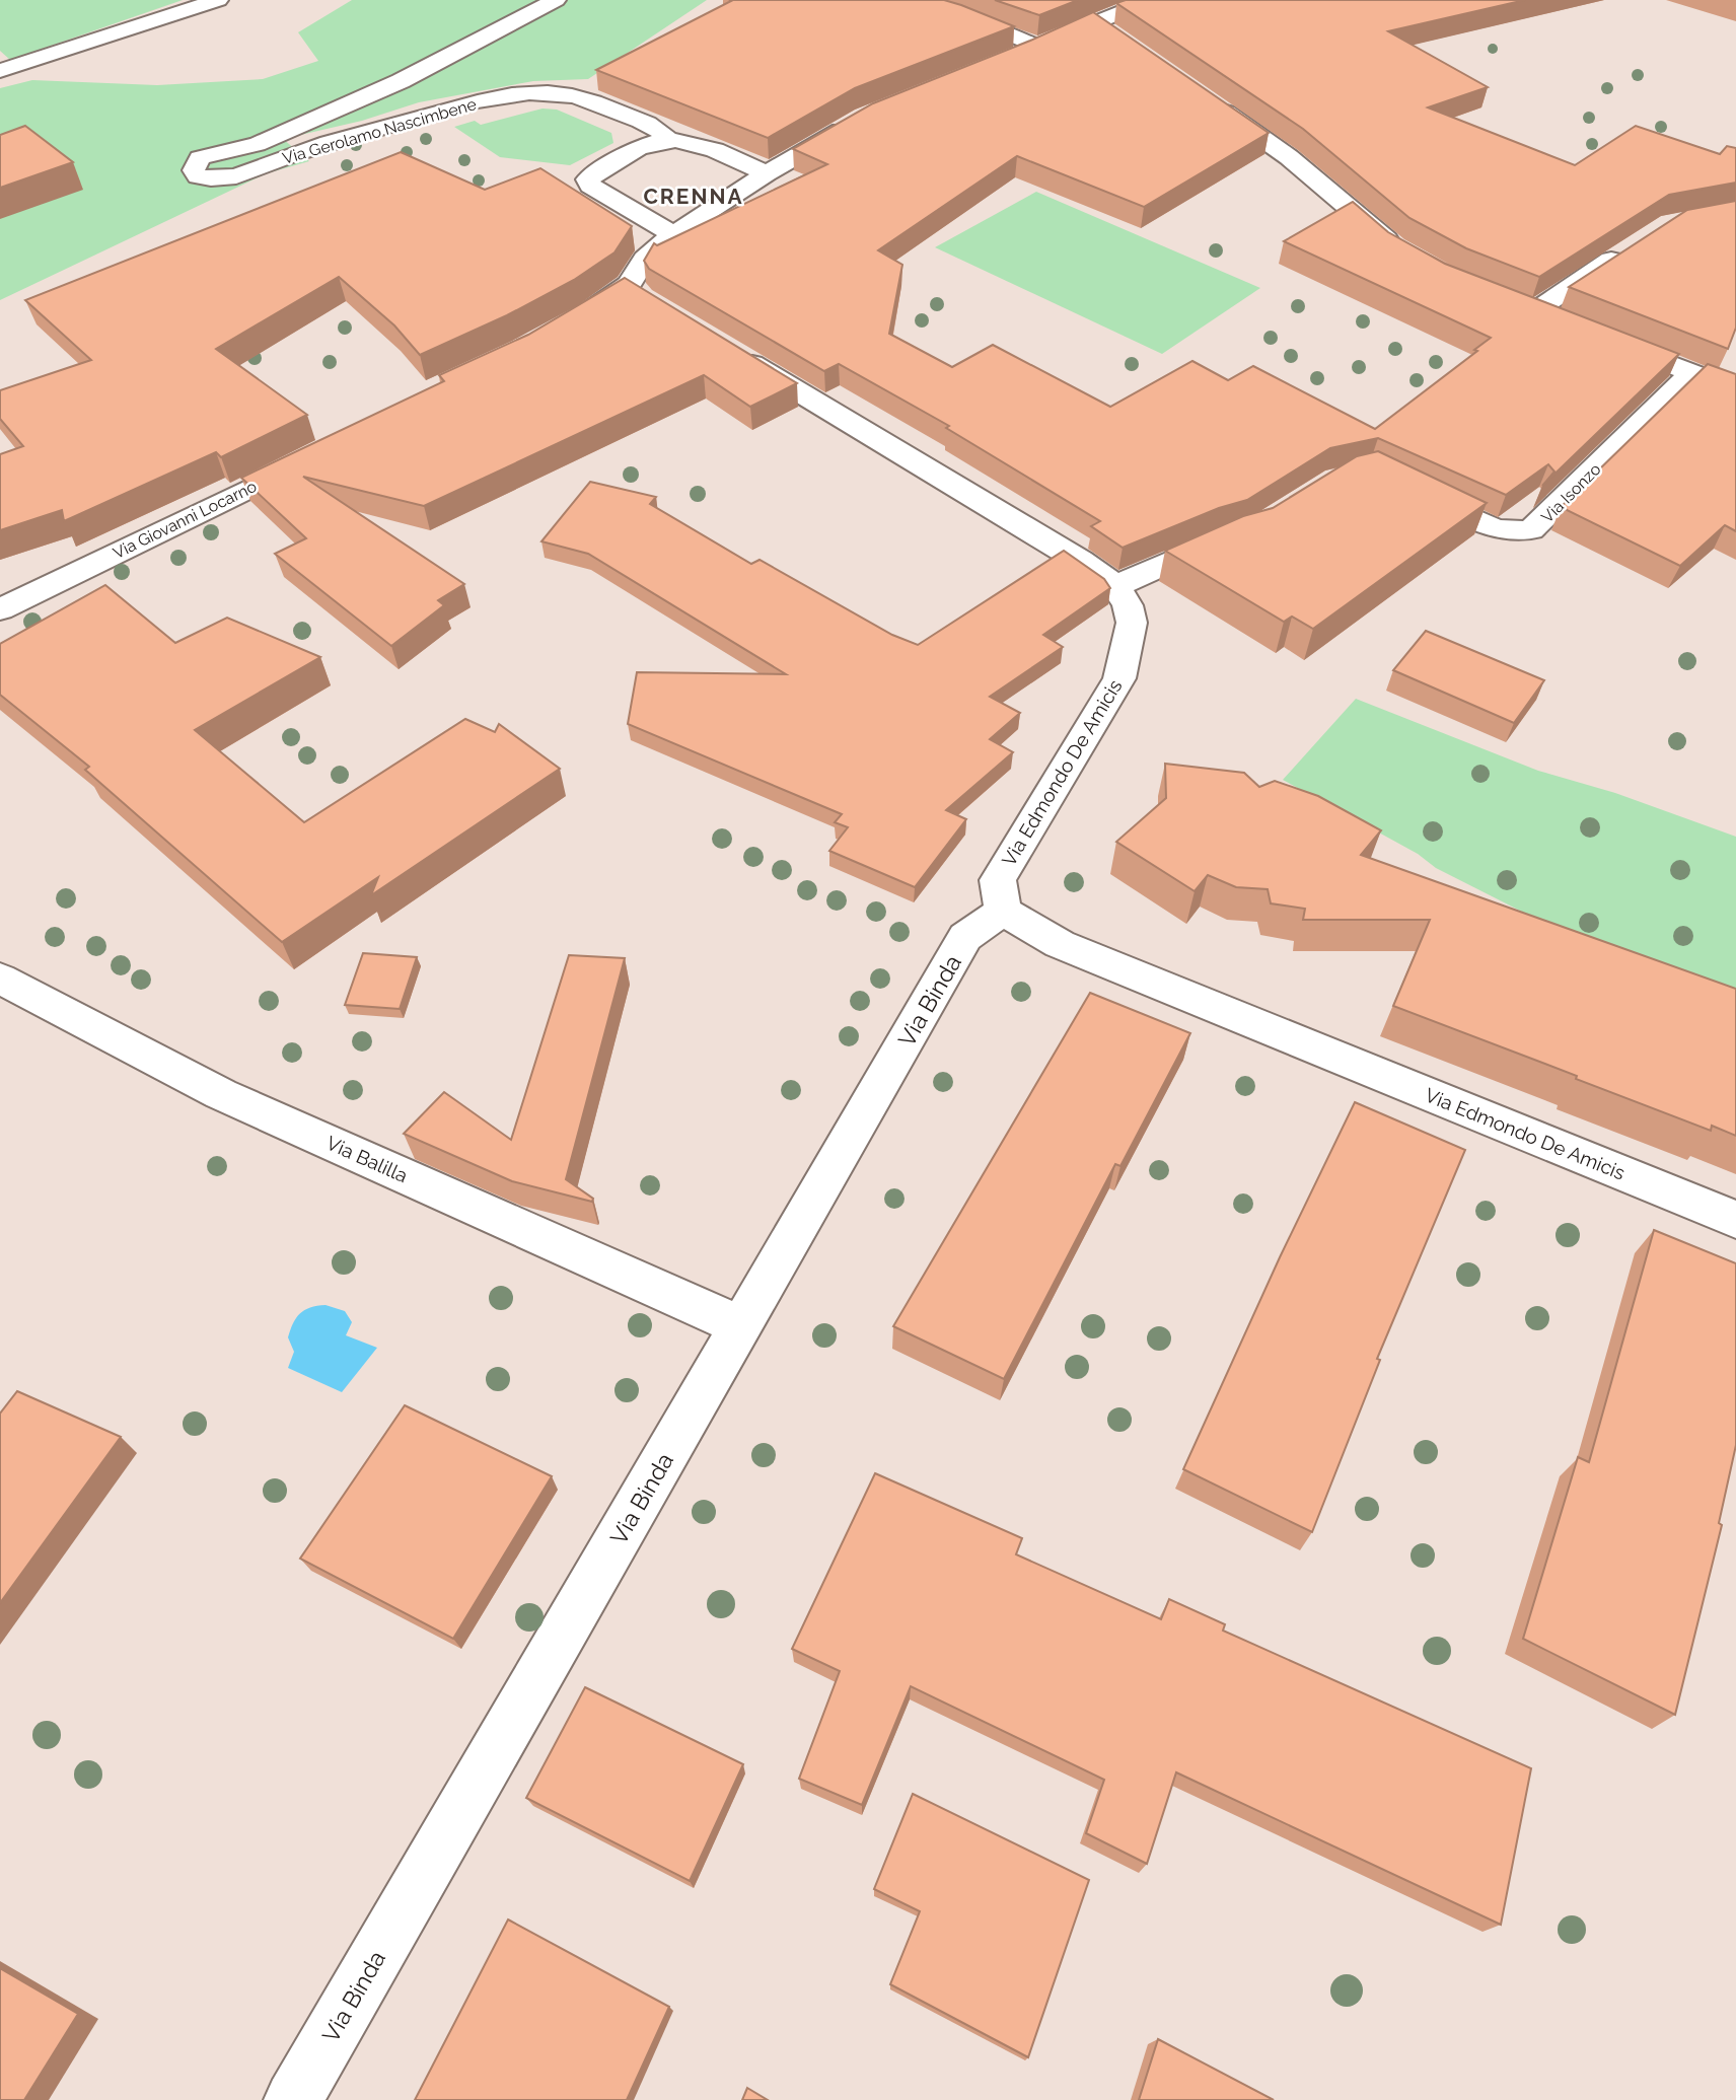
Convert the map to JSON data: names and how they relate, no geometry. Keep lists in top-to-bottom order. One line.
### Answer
{"streets":{"street":["Via Gerolamo Nascimbene","Via Isonzo","Via Giovanni Locarno","Via Edmondo De Amicis","Via Binda","Via Balilla"]},"crossings":[["Via Edmondo De Amicis","Via Binda"],["Via Binda","Via Balilla"]],"districts":["CRENNA"]}
